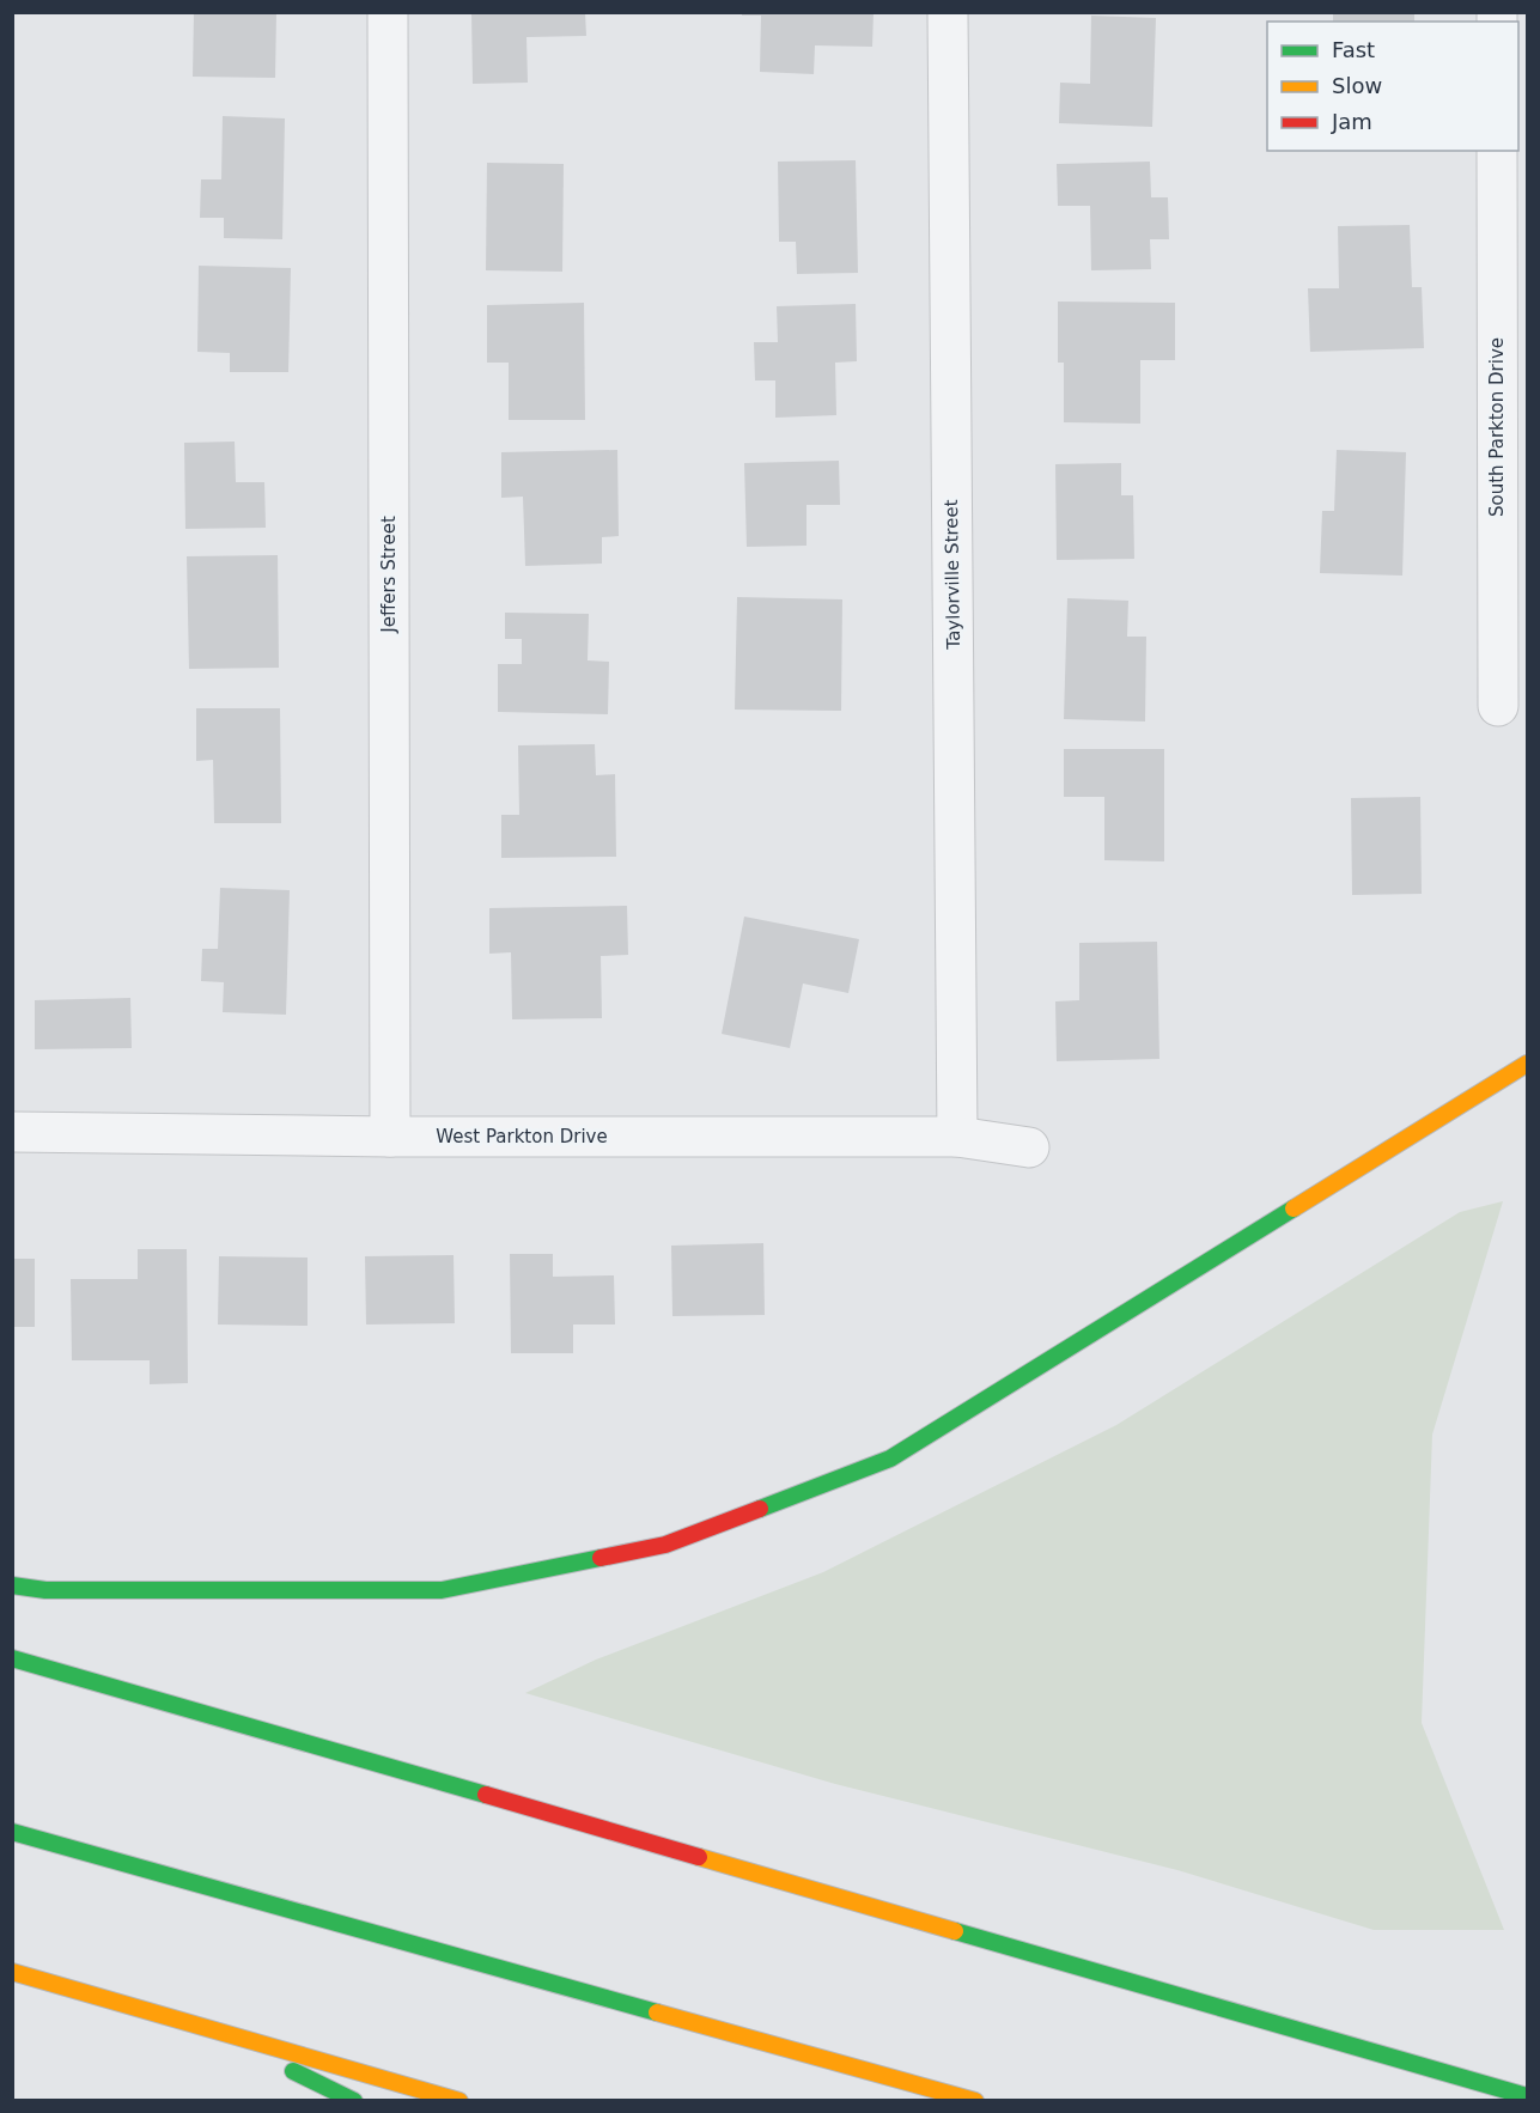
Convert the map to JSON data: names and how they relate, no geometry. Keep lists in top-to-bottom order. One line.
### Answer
{"streets":{"street":["South Parkton Drive","Jeffers Street","Taylorville Street","West Parkton Drive"]},"crossings":[["Jeffers Street","West Parkton Drive"],["Taylorville Street","West Parkton Drive"]],"legend":["Fast","Slow","Jam"]}
